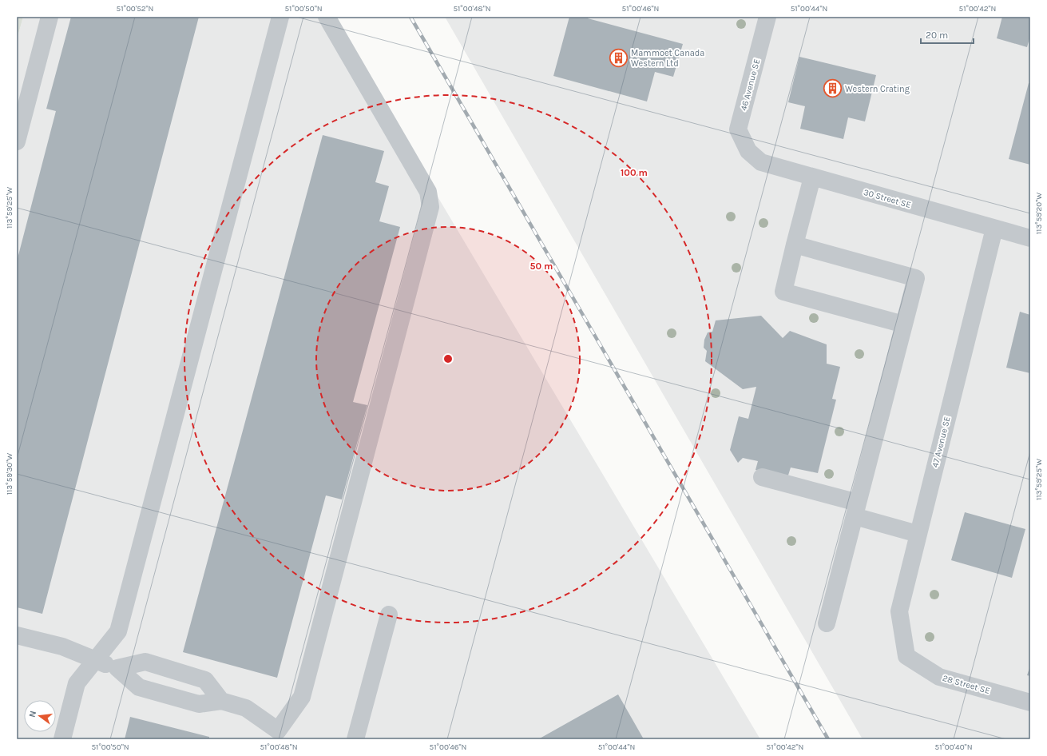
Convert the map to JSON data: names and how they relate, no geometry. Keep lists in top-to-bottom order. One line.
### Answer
{"streets":{"street":["46 Avenue SE","30 Street SE","47 Avenue SE","28 Street SE"]},"crossings":[["46 Avenue SE","30 Street SE"],["30 Street SE","47 Avenue SE"],["47 Avenue SE","28 Street SE"]],"places":{"building":["Mammoet Canada Western Ltd","Western Crating"]},"scale_bar":"20 m","north":"left","coordinates":["51°00'52\"N","51°00'50\"N","51°00'48\"N","51°00'46\"N","51°00'44\"N","51°00'42\"N","113°59'25\"W","113°59'20\"W","113°59'30\"W","51°00'40\"N"],"rings":["100 m","50 m"]}
